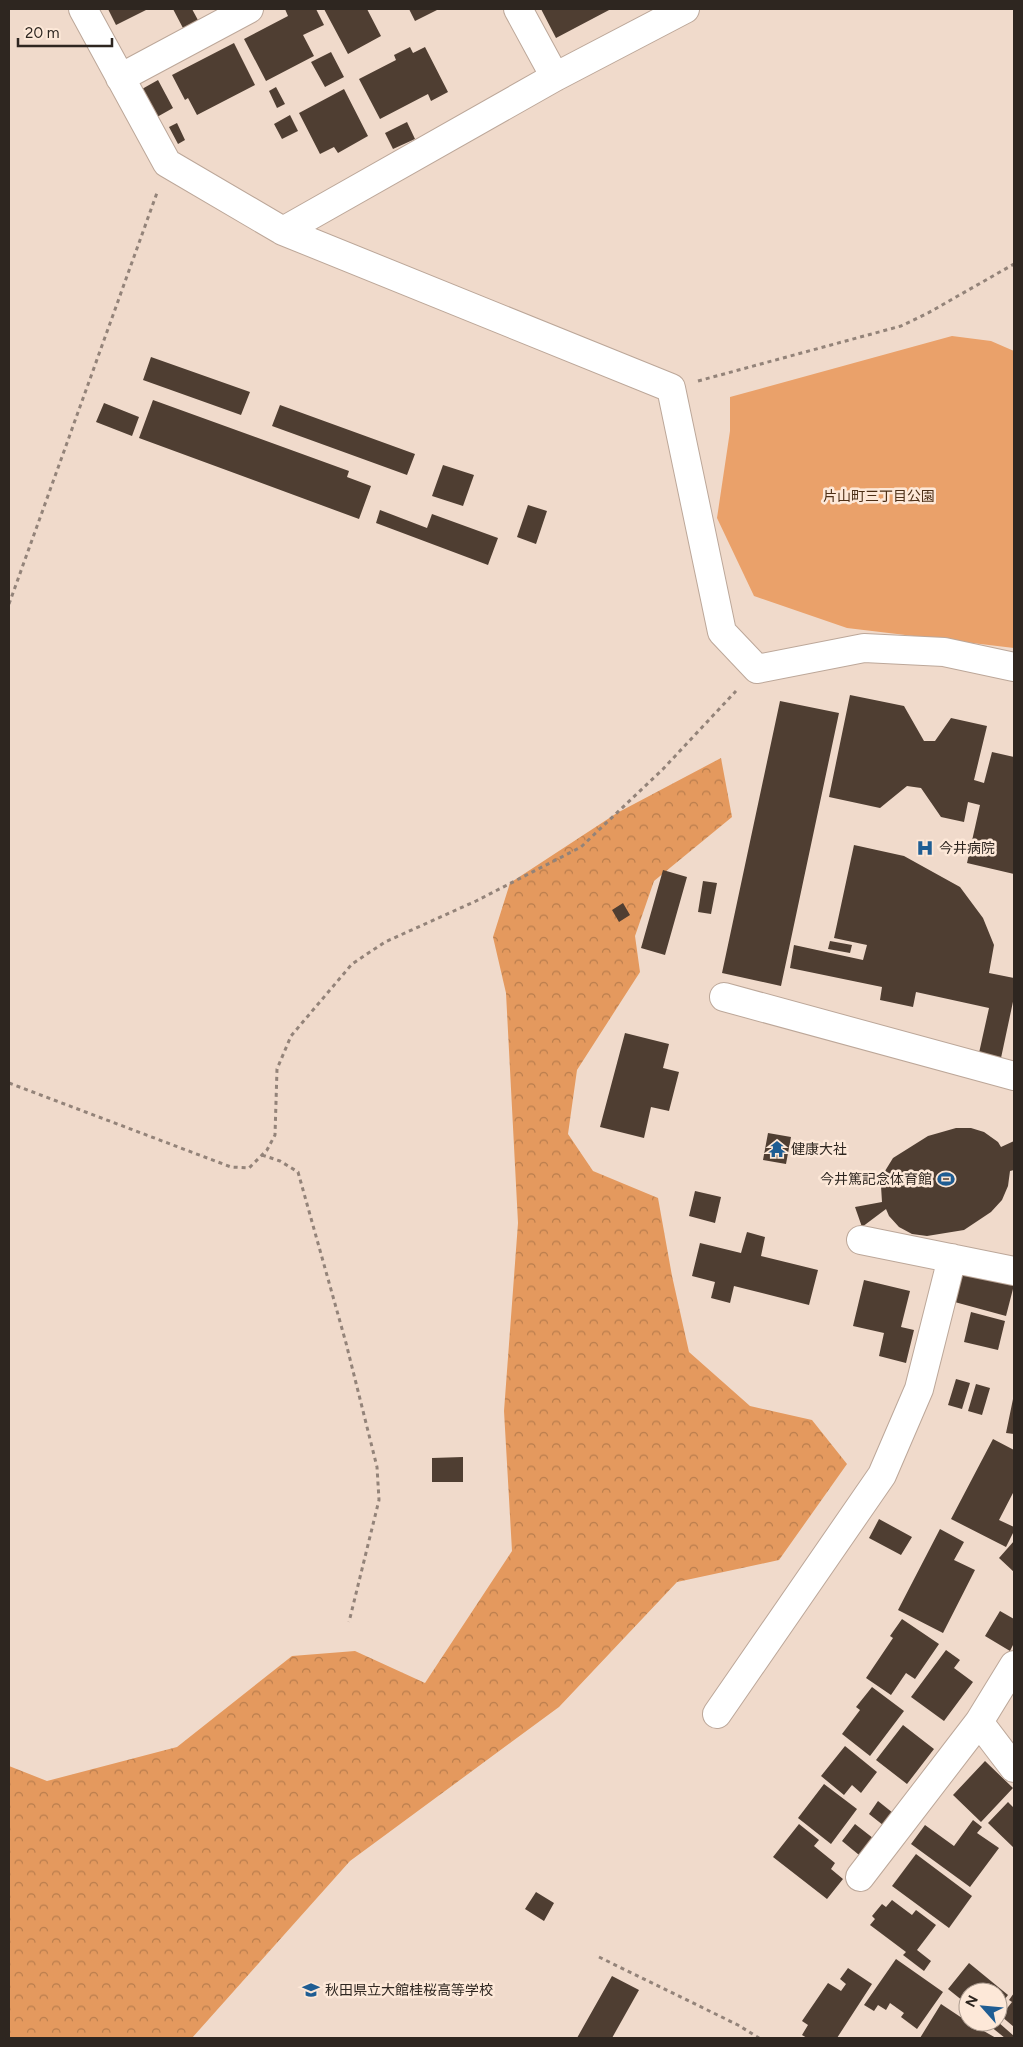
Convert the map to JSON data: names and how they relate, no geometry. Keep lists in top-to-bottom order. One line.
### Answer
{"parks":["片山町三丁目公園"],"places":{"hospital":["今井病院"],"temple":["健康大社"],"sports":["今井篤記念体育館"],"school or university":["秋田県立大館桂桜高等学校"]},"scale_bar":"20 m","north":"top left"}
